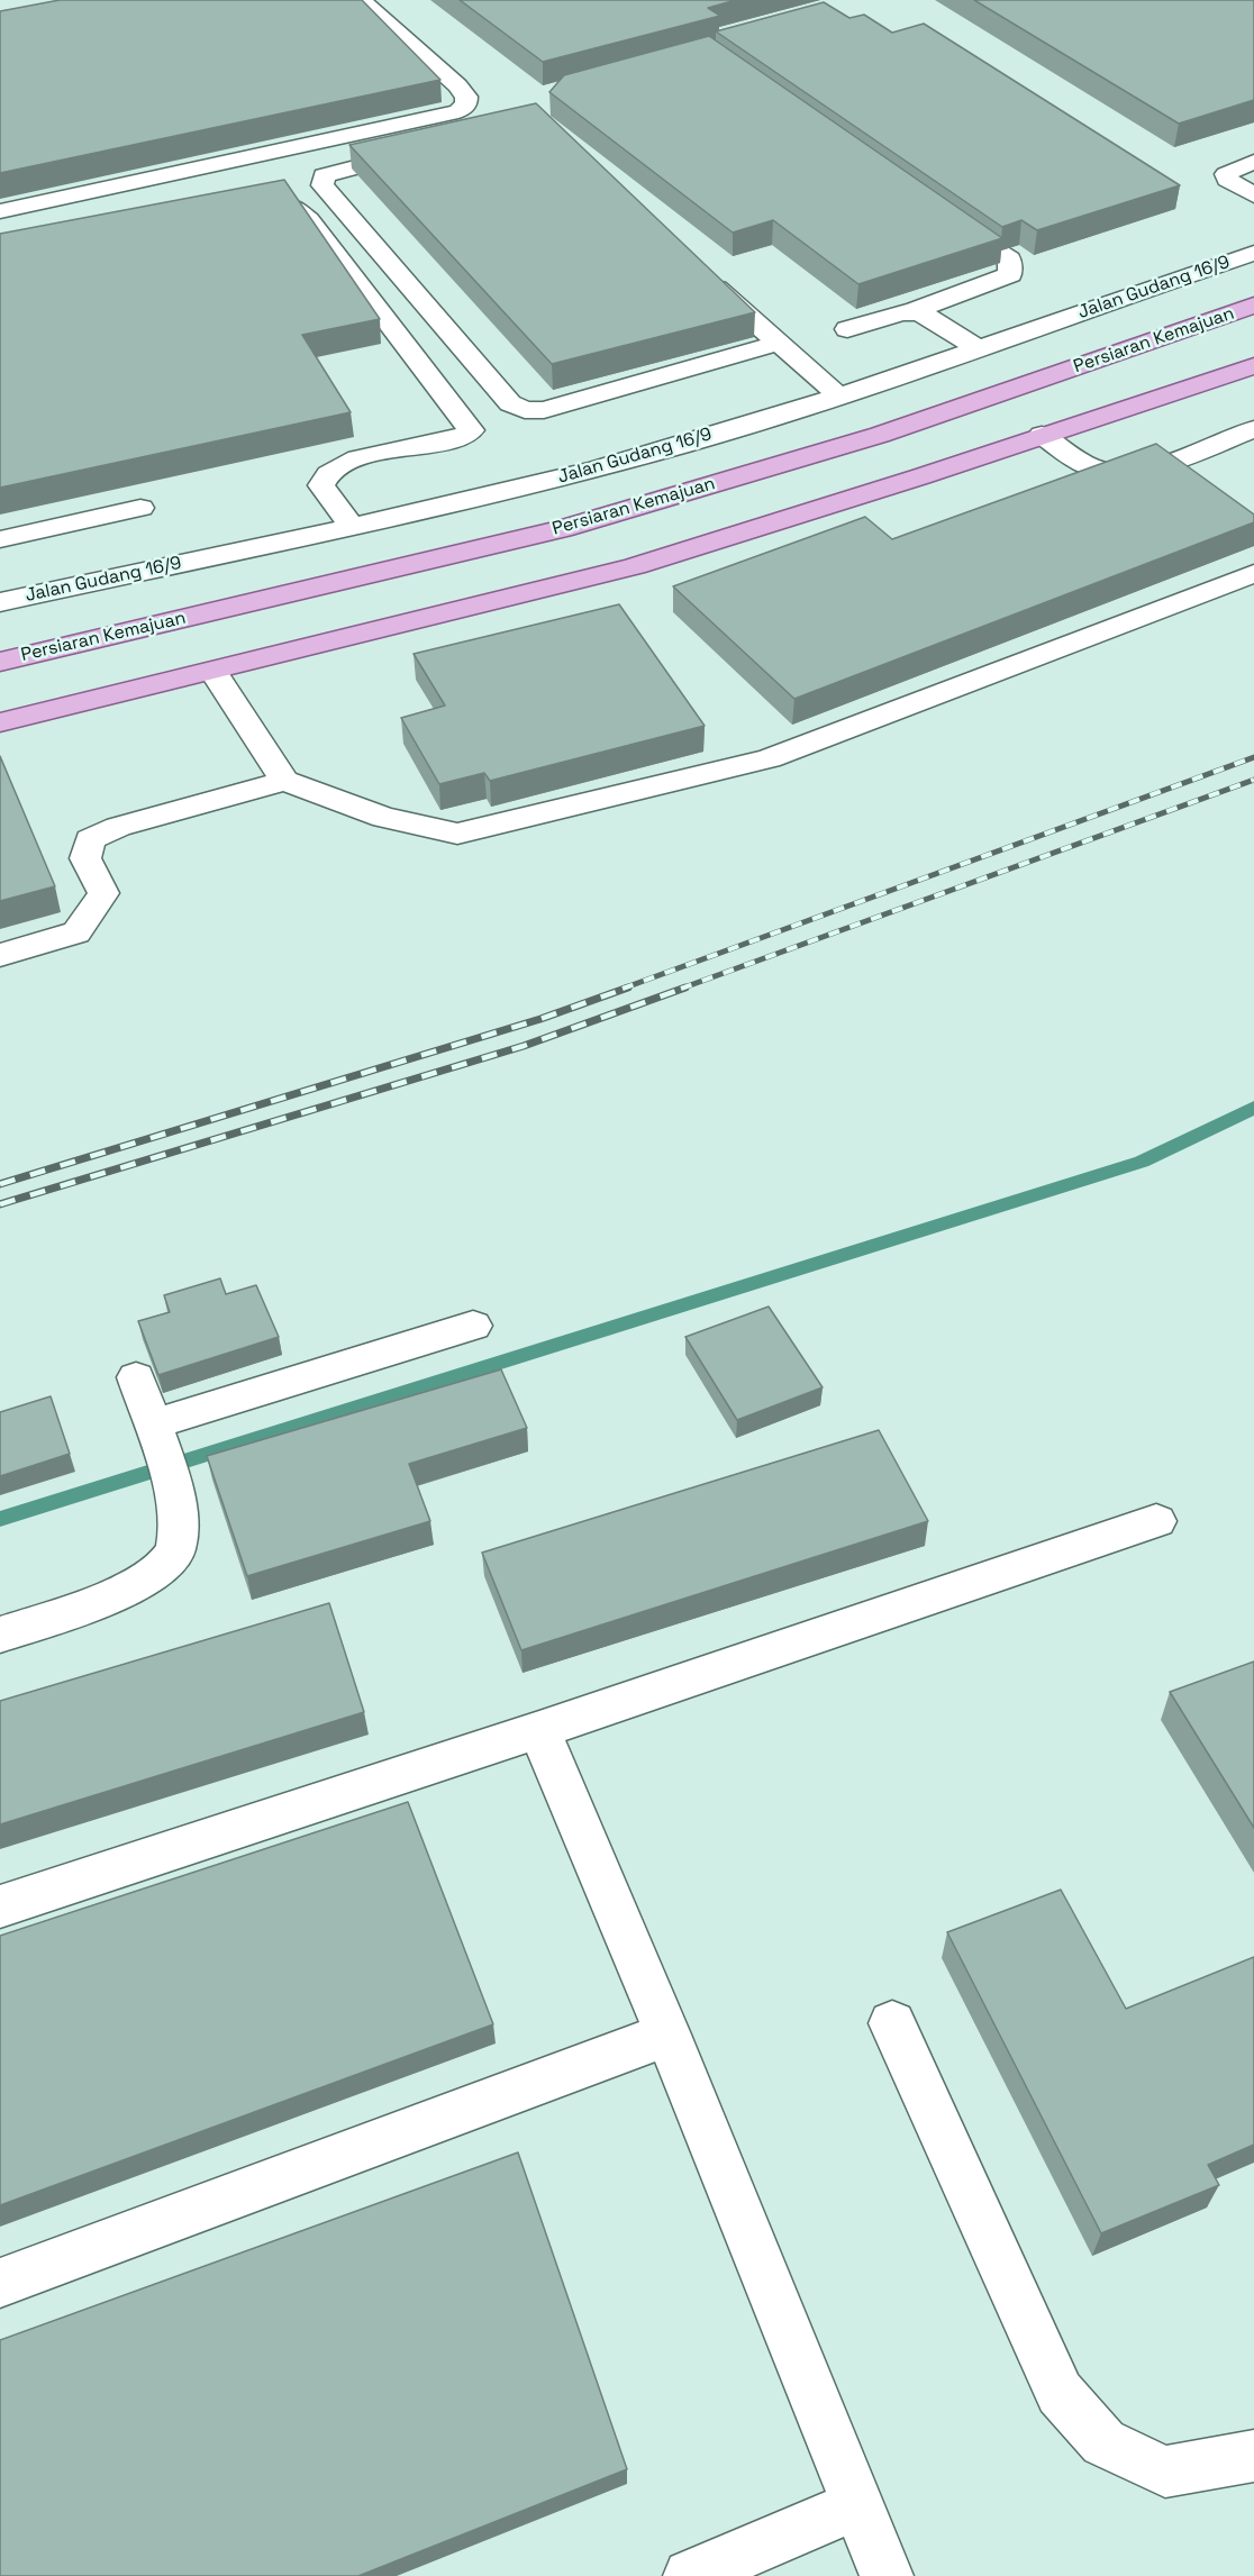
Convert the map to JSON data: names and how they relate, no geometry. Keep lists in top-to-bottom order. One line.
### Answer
{"streets":{"main road":["Persiaran Kemajuan"],"street":["Jalan Gudang 16/9"]}}
